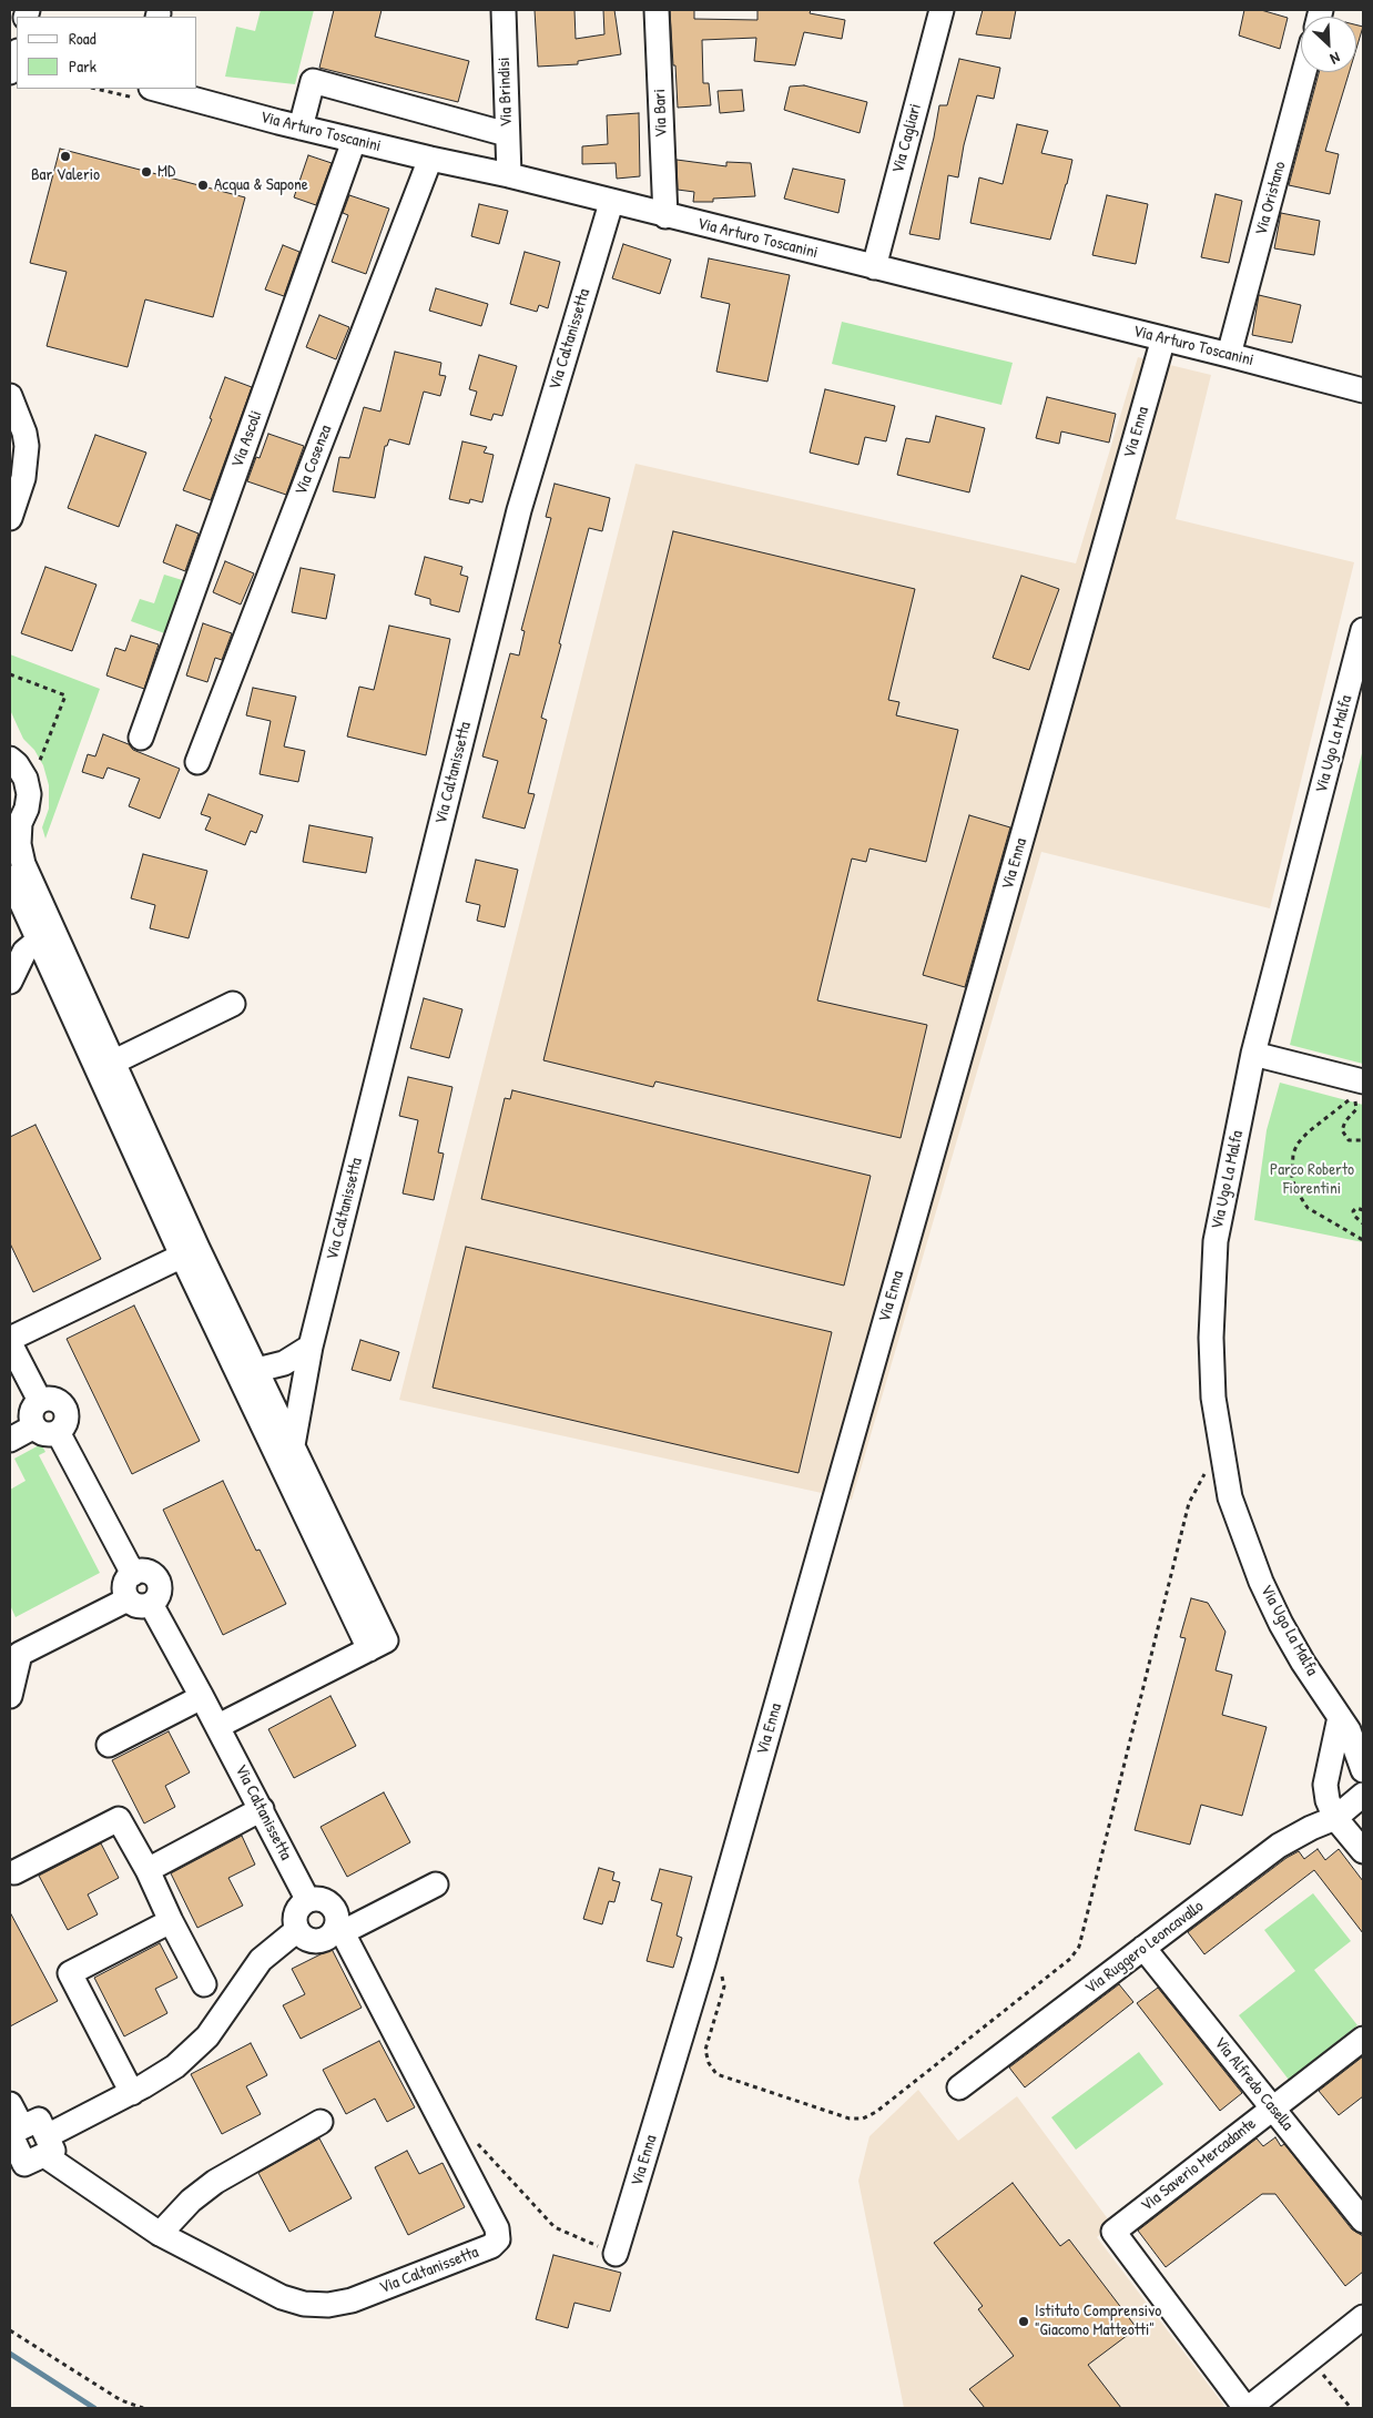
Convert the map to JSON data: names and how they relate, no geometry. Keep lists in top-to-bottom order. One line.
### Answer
{"streets":{"street":["Via Brindisi","Via Bari","Via Arturo Toscanini","Via Cagliari","Via Oristano","Via Caltanissetta","Via Enna","Via Ascoli","Via Cosenza","Via Ugo La Malfa","Via Ruggero Leoncavallo","Via Alfredo Casella","Via Saverio Mercadante"]},"crossings":[["Via Brindisi","Via Arturo Toscanini"],["Via Bari","Via Arturo Toscanini"],["Via Arturo Toscanini","Via Cagliari"],["Via Arturo Toscanini","Via Oristano"],["Via Arturo Toscanini","Via Caltanissetta"],["Via Arturo Toscanini","Via Enna"],["Via Arturo Toscanini","Via Ascoli"],["Via Arturo Toscanini","Via Cosenza"],["Via Ruggero Leoncavallo","Via Alfredo Casella"],["Via Alfredo Casella","Via Saverio Mercadante"]],"parks":["Parco Roberto Fiorentini"],"places":["Bar Valerio","MD","Acqua & Sapone","Istituto Comprensivo \"Giacomo Matteotti\""],"legend":["Road","Park"],"north":"bottom right"}
